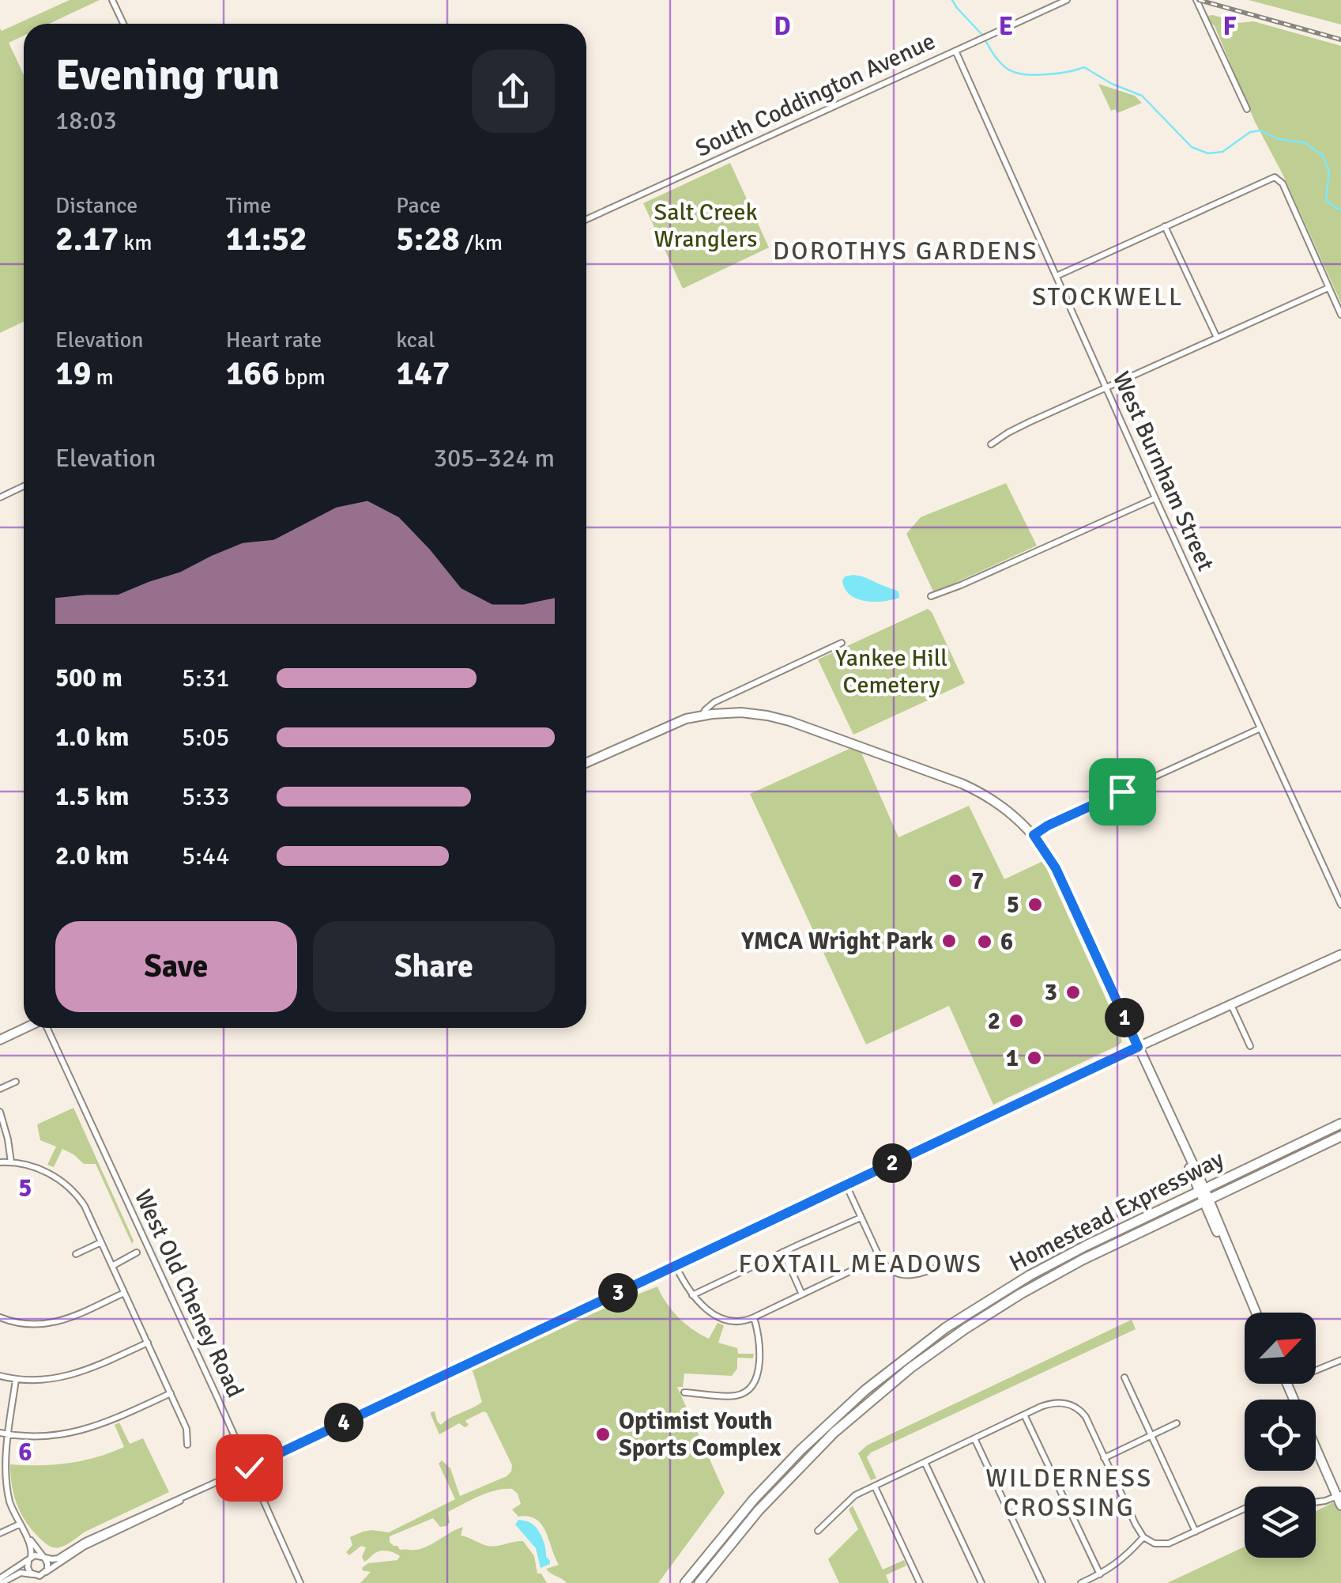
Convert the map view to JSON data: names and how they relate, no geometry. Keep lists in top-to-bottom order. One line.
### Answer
{"streets":{"highway":["Homestead Expressway"],"street":["South Coddington Avenue","West Burnham Street","West Old Cheney Road"]},"crossings":[["South Coddington Avenue","West Burnham Street"]],"districts":["DOROTHYS GARDENS","STOCKWELL","FOXTAIL MEADOWS","WILDERNESS CROSSING"],"parks":["Salt Creek Wranglers","Yankee Hill Cemetery"],"places":["7","5","YMCA Wright Park","6","3","2","1","Optimist Youth Sports Complex"],"north":"top right","page":{"heading":["Evening run","18:03"],"stats":[["Distance","2.17 km"],["Time","11:52"],["Pace","5:28 /km"],["Elevation","19 m"],["Heart rate","166 bpm"],["kcal","147"]],"chart":["Elevation","305–324 m"],"list":[{"name":"500 m","note":"5:31"},{"name":"1.0 km","note":"5:05"},{"name":"1.5 km","note":"5:33"},{"name":"2.0 km","note":"5:44"}],"buttons":["Save","Share"],"pins":["1","2","3","4"]},"grid":{"columns":["D","E","F"],"rows":["5","6"]}}
